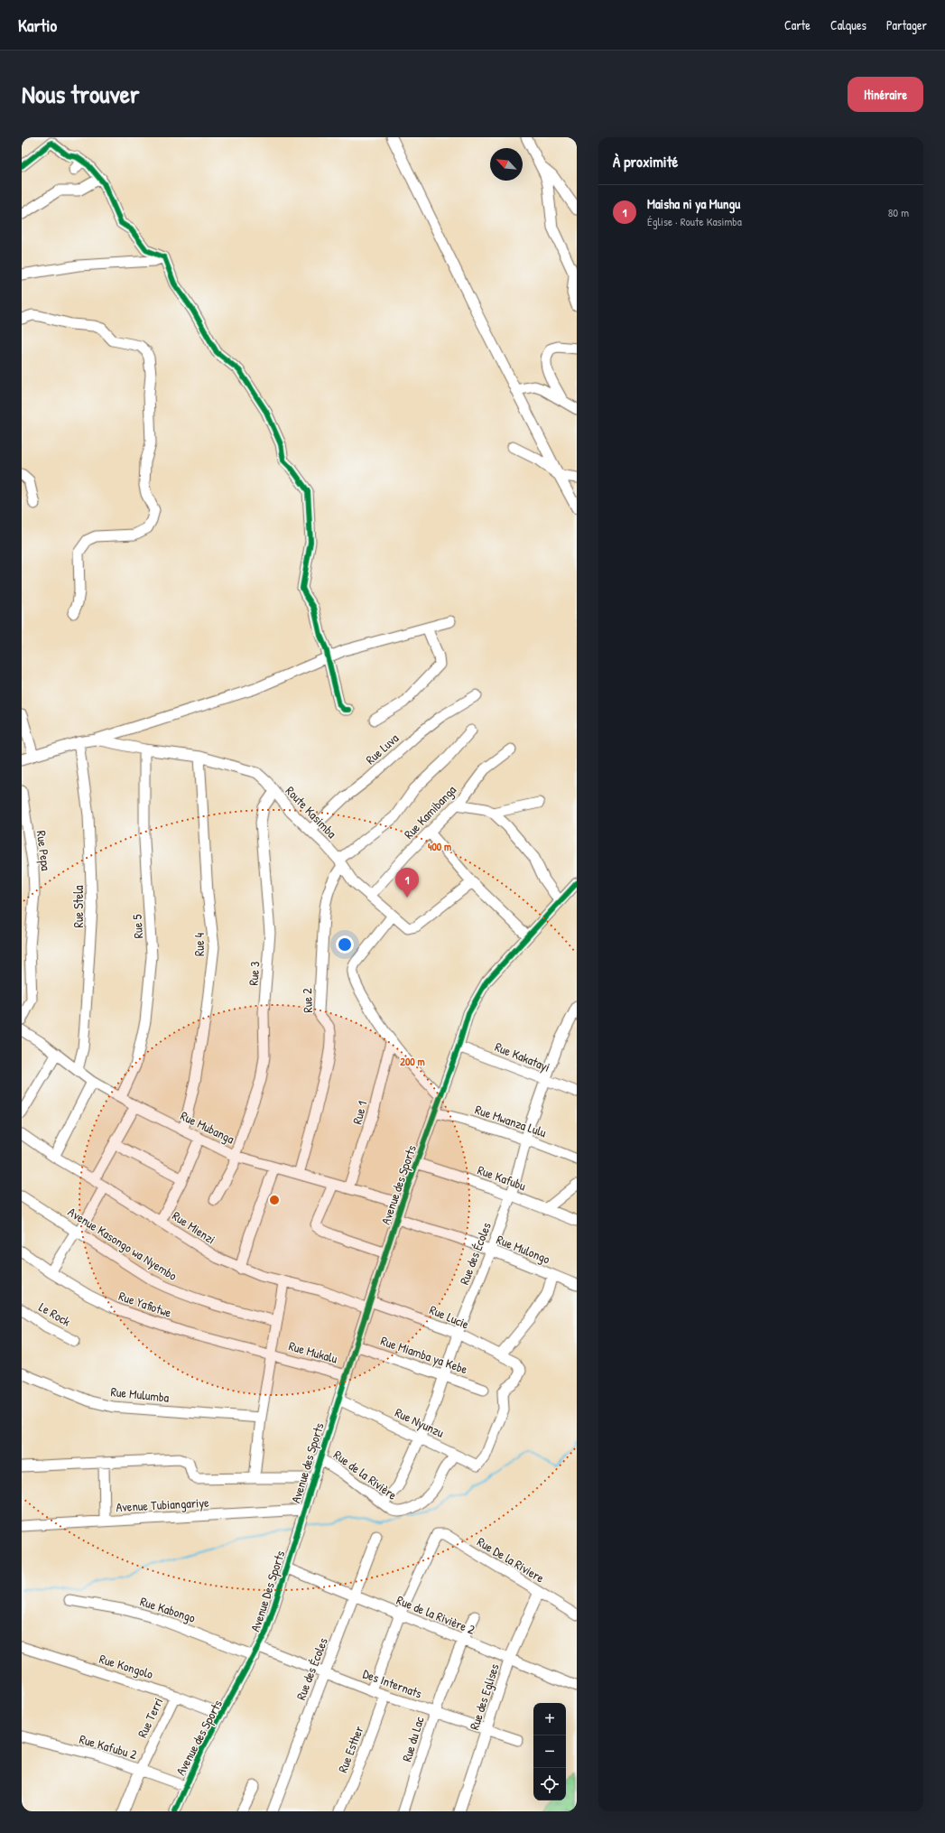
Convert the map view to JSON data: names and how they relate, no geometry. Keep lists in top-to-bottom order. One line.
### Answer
{"streets":{"street":["Rue Luva","Route Kasimba","Rue Kamibanga","Rue Pepa","Rue Stela","Rue 5","Rue 4","Rue 3","Rue 2","Rue Kakatayi","Rue 1","Rue Mwanza Lulu","Rue Mubanga","Rue Kafubu","Avenue des Sports","Rue Mienzi","Avenue Kasongo wa Nyembo","Rue Mulongo","Rue des Écoles","Rue Yafiotwe","Le Rock","Rue Lucie","Rue Mukalu","Rue Miamba ya Kebe","Rue Mulumba","Rue Nyunzu","Rue de la Rivière","Avenue Tubiangariye","Rue De la Riviere","Avenue Des Sports","Rue Kabongo","Rue de la Rivière 2","Rue Kongolo","Des Internats","Rue des Eglises","Rue Terri","Rue du Lac","Rue Kafubu 2","Rue Esther"]},"crossings":[["Rue Luva","Route Kasimba"],["Route Kasimba","Rue Kamibanga"],["Route Kasimba","Rue Stela"],["Route Kasimba","Rue 5"],["Route Kasimba","Rue 4"],["Route Kasimba","Rue 3"],["Route Kasimba","Rue 2"],["Rue Stela","Rue Mubanga"],["Rue 5","Rue Mubanga"],["Rue 4","Rue Mubanga"],["Rue 3","Rue Mubanga"],["Rue 2","Rue Mubanga"],["Rue Kakatayi","Avenue des Sports"],["Rue Kakatayi","Rue des Écoles"],["Rue 1","Rue Mubanga"],["Rue Mwanza Lulu","Avenue des Sports"],["Rue Mwanza Lulu","Rue des Écoles"],["Rue Mubanga","Avenue des Sports"],["Rue Kafubu","Avenue des Sports"],["Rue Kafubu","Rue des Écoles"],["Avenue des Sports","Rue Mienzi"],["Avenue des Sports","Rue Mulongo"],["Avenue des Sports","Rue Lucie"],["Avenue des Sports","Rue Mukalu"],["Avenue des Sports","Rue Miamba ya Kebe"],["Avenue des Sports","Rue Nyunzu"],["Avenue des Sports","Rue de la Rivière"],["Avenue des Sports","Avenue Tubiangariye"],["Avenue des Sports","Avenue Des Sports"],["Avenue des Sports","Rue Kabongo"],["Avenue des Sports","Rue Kongolo"],["Avenue des Sports","Des Internats"],["Avenue des Sports","Rue Kafubu 2"],["Rue Mienzi","Rue Lucie"],["Rue Mulongo","Rue des Écoles"],["Rue des Écoles","Rue Lucie"],["Rue des Écoles","Rue Miamba ya Kebe"],["Rue des Écoles","Rue Nyunzu"],["Rue des Écoles","Rue de la Rivière"],["Rue des Écoles","Rue de la Rivière 2"],["Rue des Écoles","Des Internats"],["Rue Yafiotwe","Rue Mukalu"],["Rue Lucie","Rue Nyunzu"],["Rue Nyunzu","Rue de la Rivière"],["Rue De la Riviere","Rue de la Rivière 2"],["Rue De la Riviere","Rue des Eglises"],["Avenue Des Sports","Rue Kabongo"],["Avenue Des Sports","Rue de la Rivière 2"],["Avenue Des Sports","Des Internats"],["Rue Kabongo","Des Internats"],["Rue de la Rivière 2","Rue des Eglises"],["Rue de la Rivière 2","Rue du Lac"],["Rue Kongolo","Rue Terri"],["Des Internats","Rue des Eglises"],["Des Internats","Rue du Lac"],["Des Internats","Rue Esther"],["Rue Terri","Rue Kafubu 2"]],"north":"top left","page":{"header":"Kartio","nav":["Carte","Calques","Partager"],"title":"Nous trouver","buttons":"Itinéraire","heading":"À proximité","list":[{"mark":"1","name":"Maisha ni ya Mungu","note":"Église · Route Kasimba","value":"80 m"}],"pins":"1","map_buttons":["+","−"]},"rings":["400 m","200 m"]}
